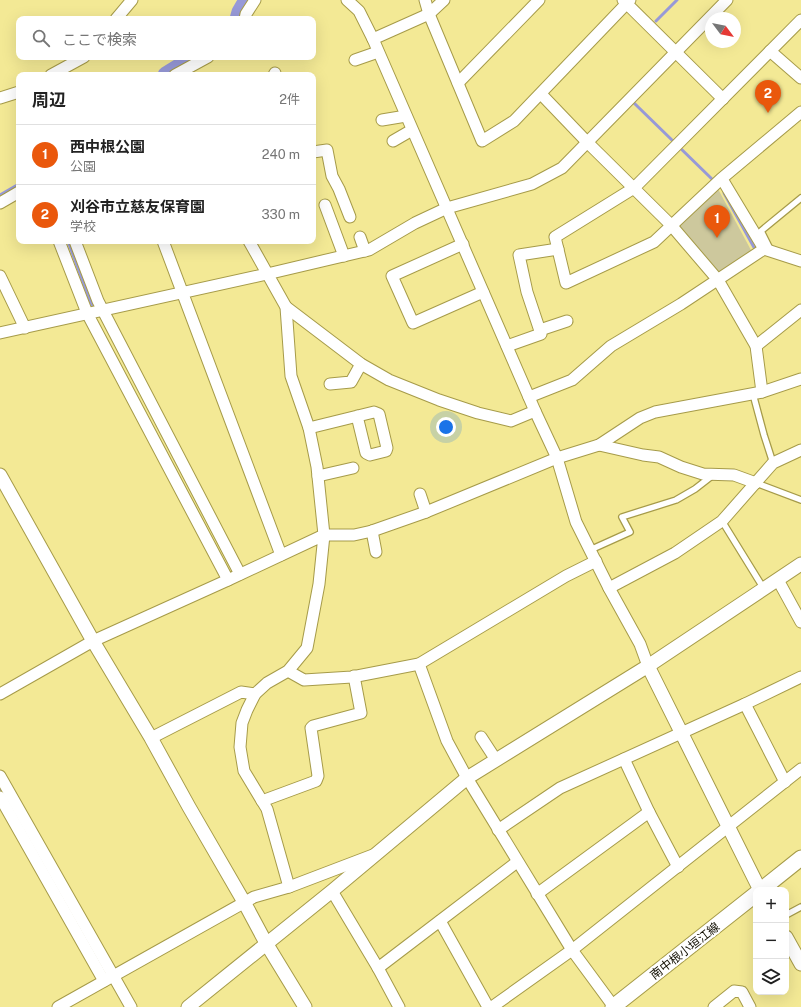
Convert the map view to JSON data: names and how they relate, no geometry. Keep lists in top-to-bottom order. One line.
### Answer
{"streets":{"main road":["南中根小垣江線"]},"north":"bottom right","page":{"search":"ここで検索","heading":["周辺","2件"],"pins":["2","1"],"list":[{"mark":"1","name":"西中根公園","note":"公園","value":"240 m"},{"mark":"2","name":"刈谷市立慈友保育園","note":"学校","value":"330 m"}],"map_buttons":["+","−"]}}
